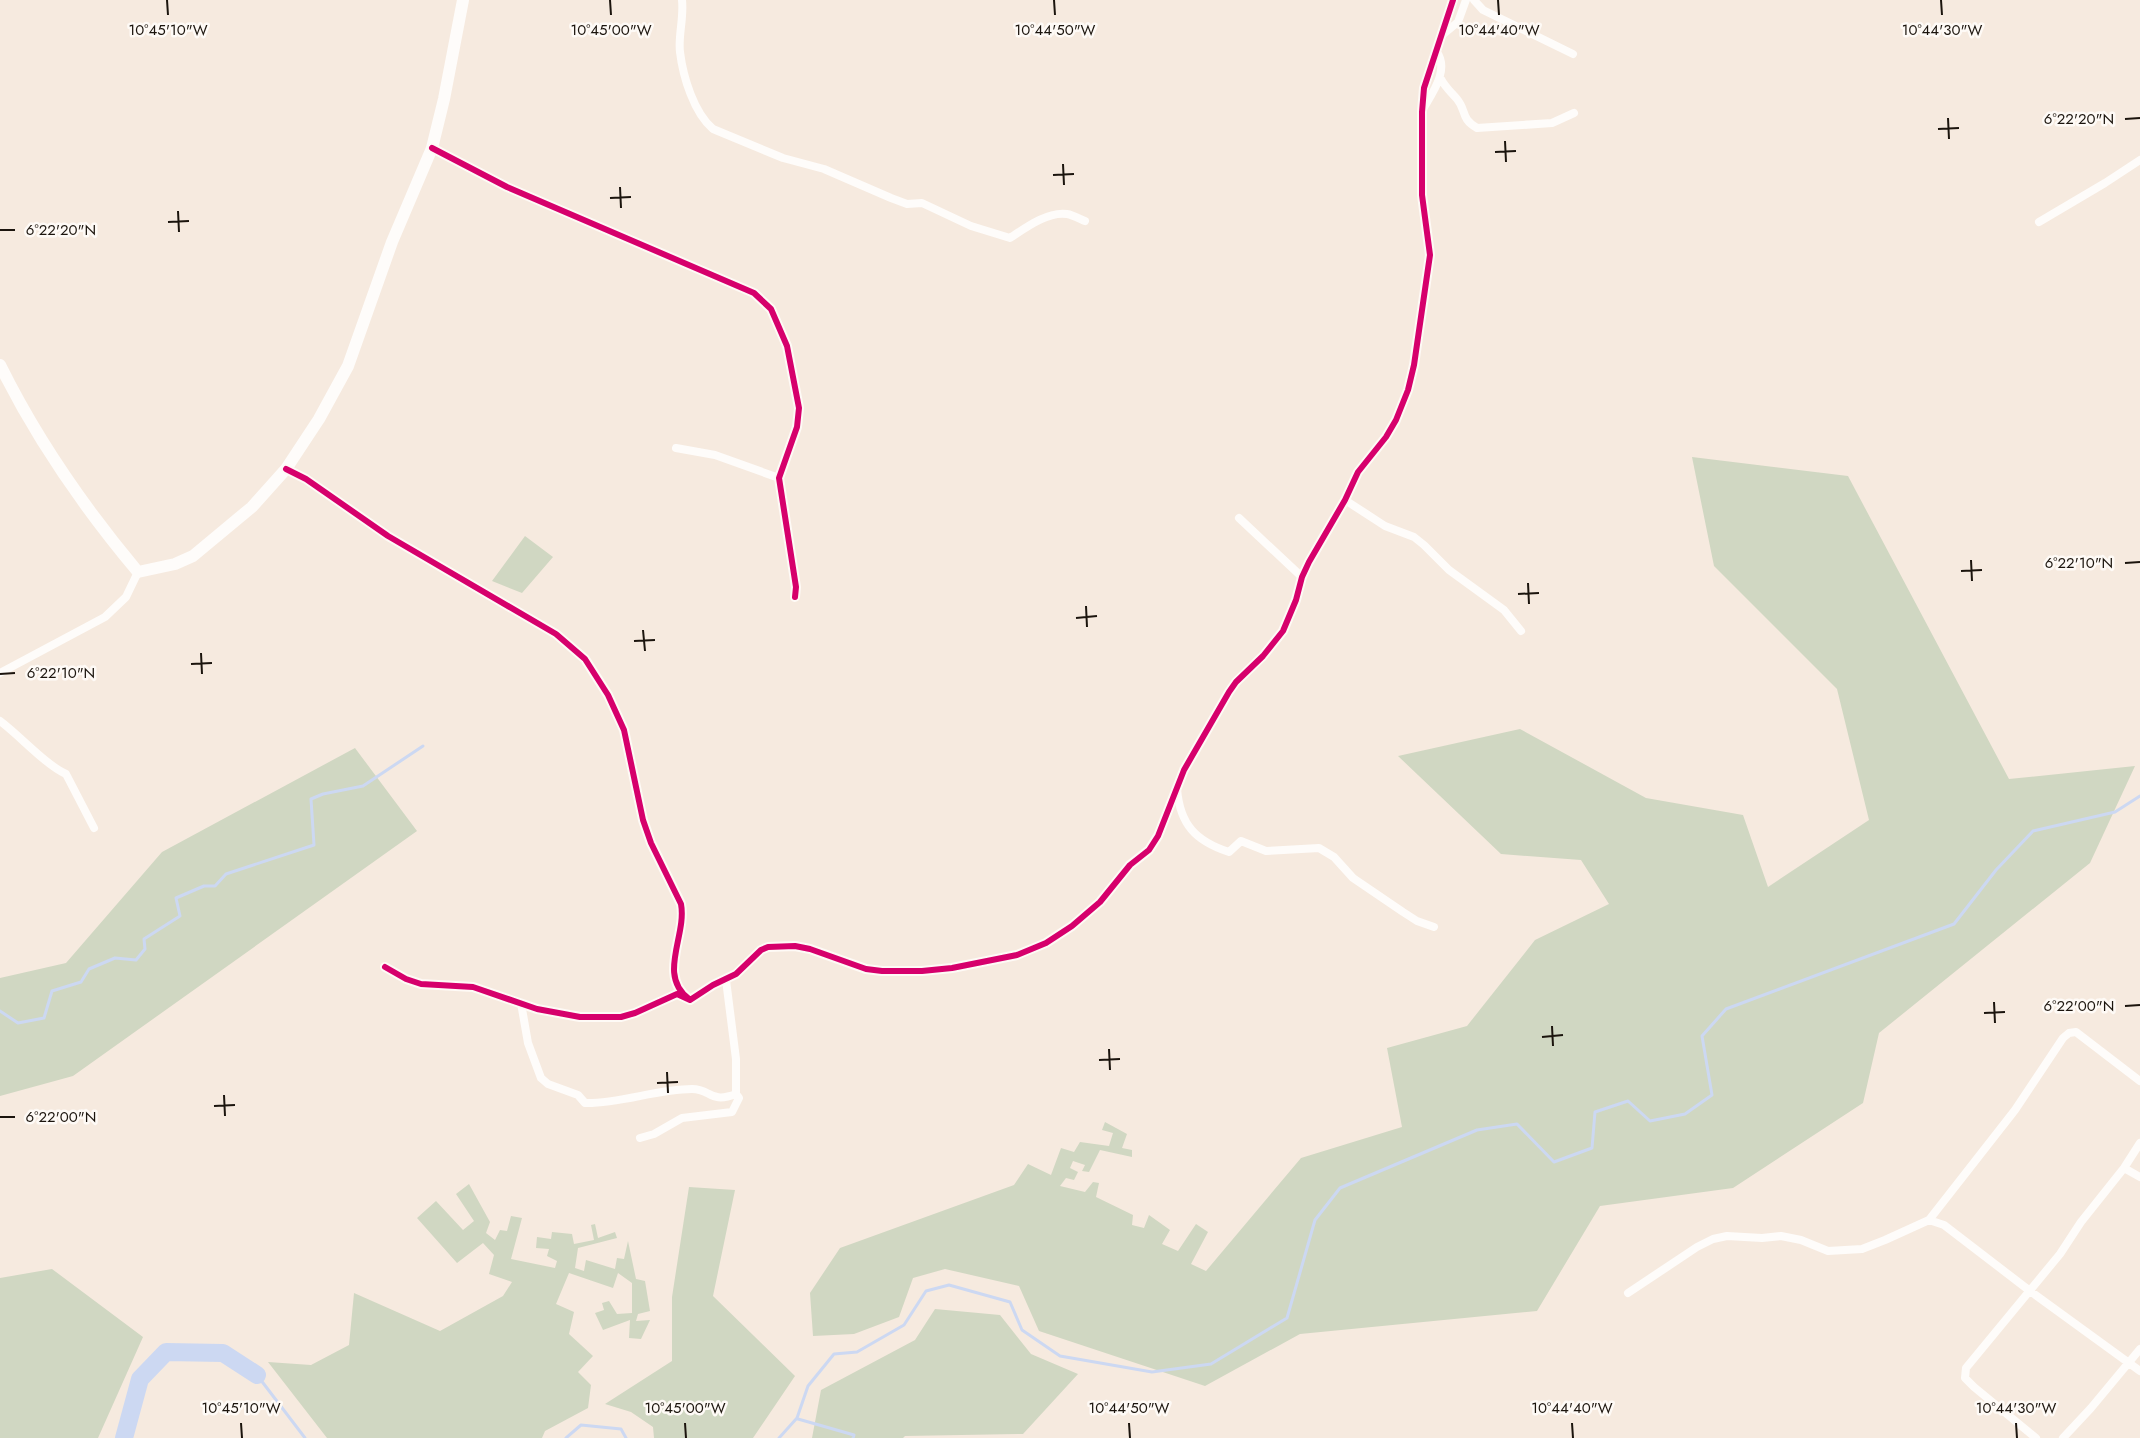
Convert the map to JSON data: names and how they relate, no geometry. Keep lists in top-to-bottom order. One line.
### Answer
{"coordinates":["10°45'10\"W","10°45'00\"W","10°44'50\"W","10°44'40\"W","10°44'30\"W","6°22'20\"N","6°22'10\"N","6°22'00\"N"]}
